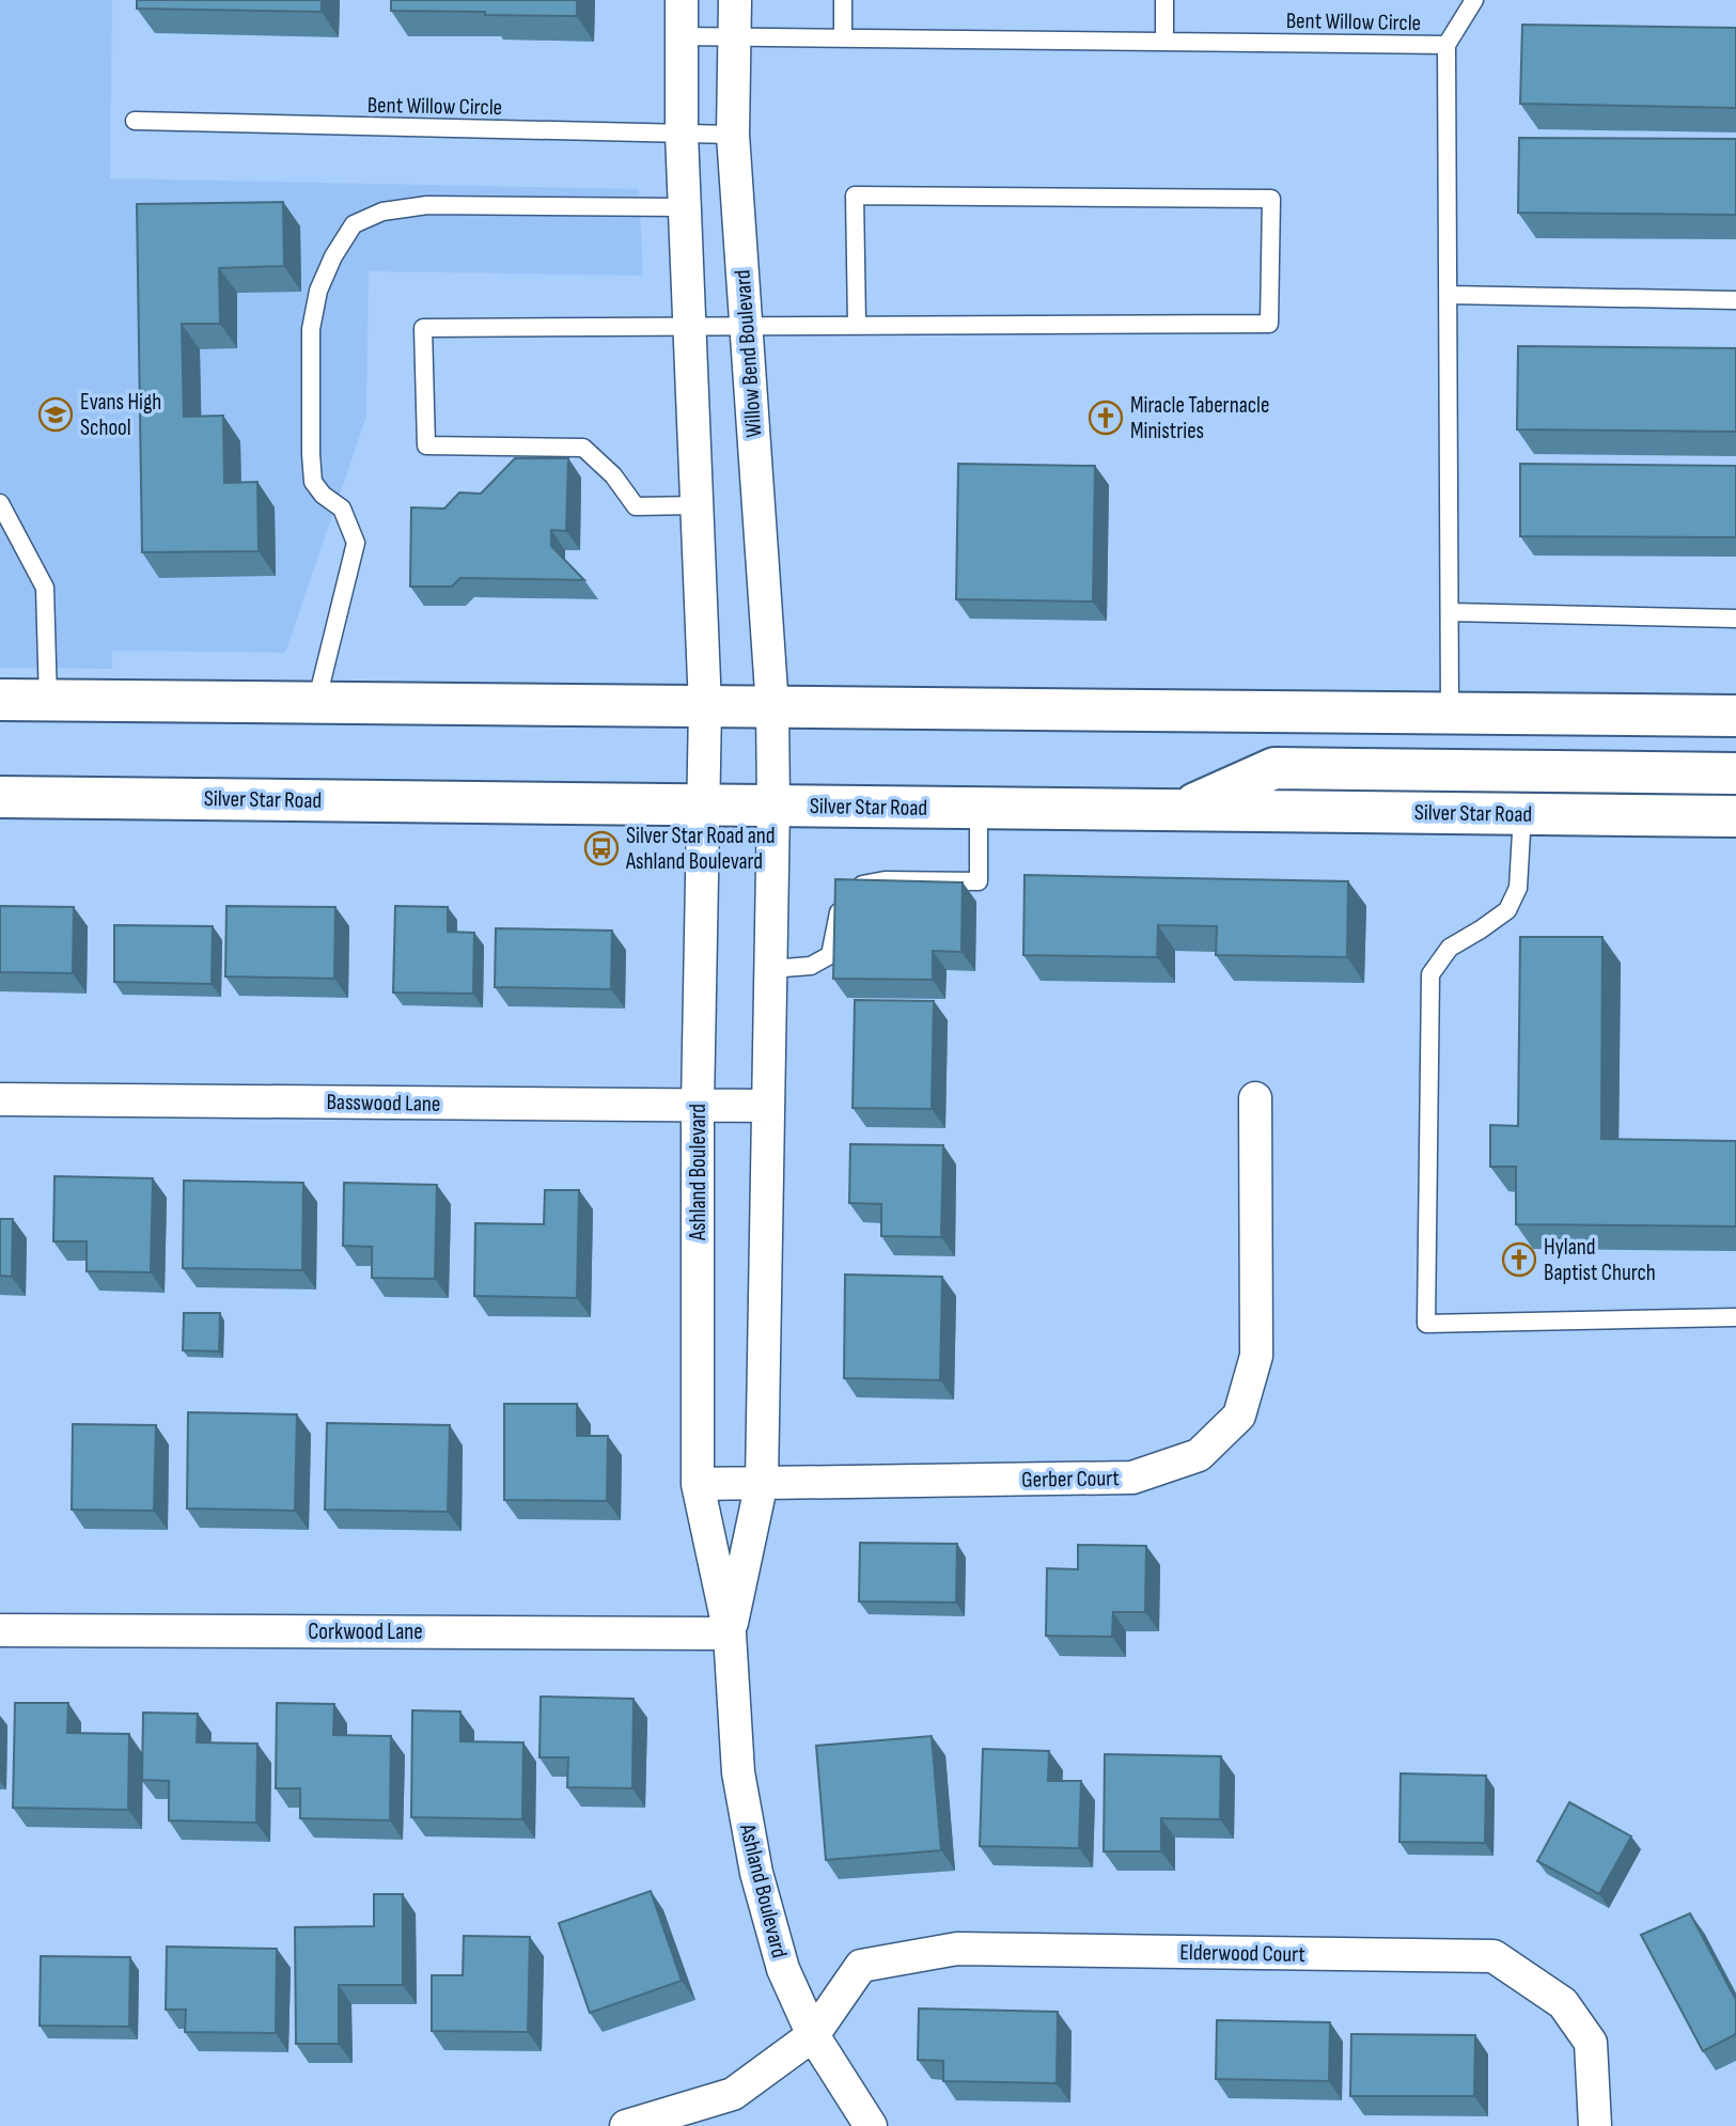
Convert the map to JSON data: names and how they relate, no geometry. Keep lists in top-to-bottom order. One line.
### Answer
{"streets":{"main road":["Silver Star Road"],"street":["Willow Bend Boulevard","Basswood Lane","Ashland Boulevard","Gerber Court","Corkwood Lane","Elderwood Court"],"lane":["Bent Willow Circle"]},"crossings":[["Bent Willow Circle","Willow Bend Boulevard"],["Willow Bend Boulevard","Ashland Boulevard"],["Silver Star Road","Ashland Boulevard"],["Basswood Lane","Ashland Boulevard"],["Ashland Boulevard","Gerber Court"],["Ashland Boulevard","Corkwood Lane"],["Ashland Boulevard","Elderwood Court"]],"places":{"school or university":["Evans High School"],"church":["Miracle Tabernacle Ministries","Hyland Baptist Church"],"bus stop":["Silver Star Road and Ashland Boulevard"]}}
